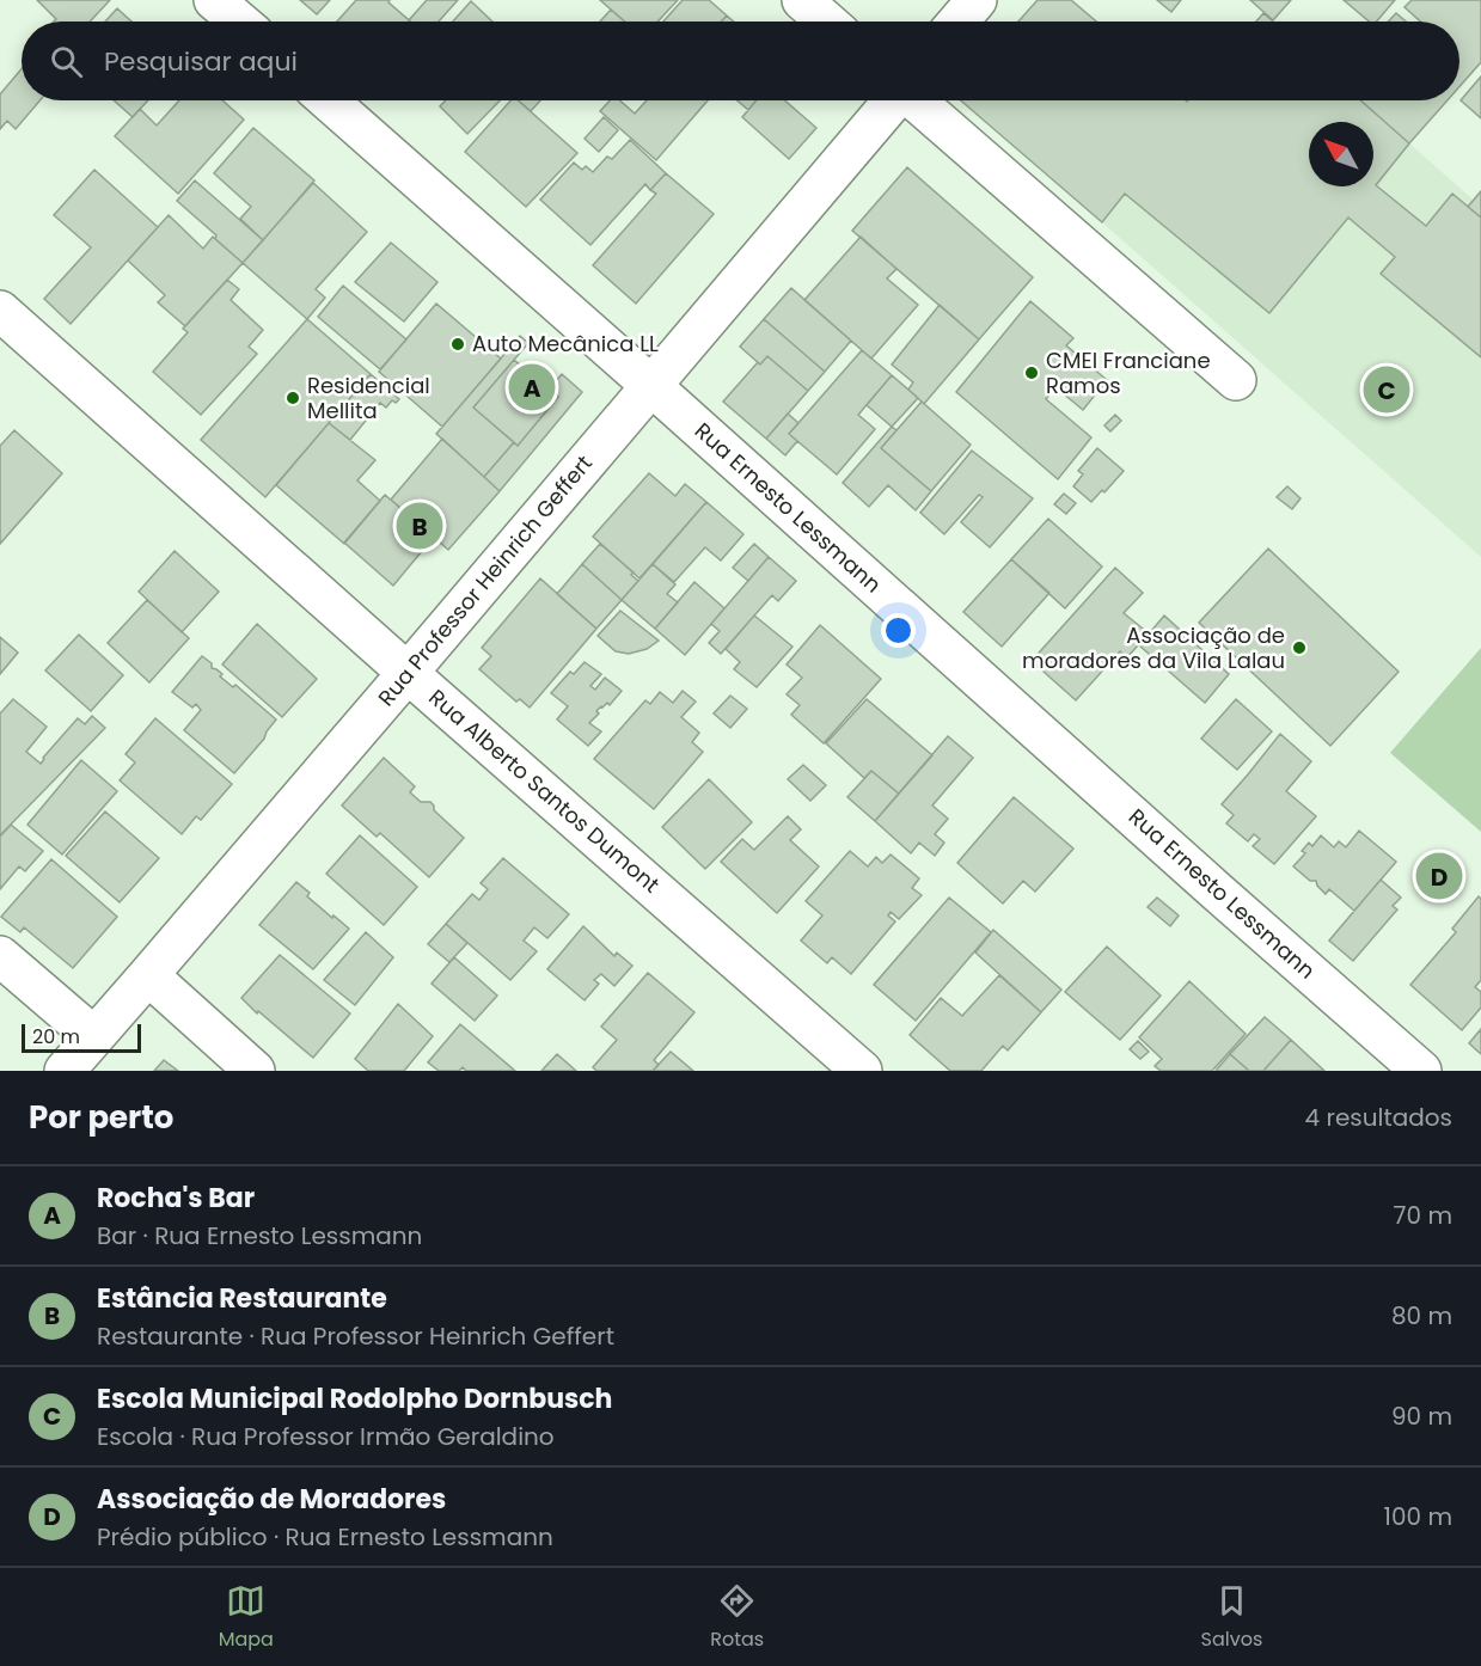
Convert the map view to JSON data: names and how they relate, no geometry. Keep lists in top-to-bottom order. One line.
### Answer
{"streets":{"street":["Rua Ernesto Lessmann","Rua Professor Heinrich Geffert","Rua Alberto Santos Dumont"]},"crossings":[["Rua Ernesto Lessmann","Rua Professor Heinrich Geffert"],["Rua Professor Heinrich Geffert","Rua Alberto Santos Dumont"]],"places":["Auto Mecânica LL","CMEI Franciane Ramos","Residencial Mellita","Associação de moradores da Vila Lalau"],"scale_bar":"20 m","north":"top left","page":{"search":"Pesquisar aqui","pins":["A","C","B","D"],"scale":"20 m","heading":["Por perto","4 resultados"],"list":[{"mark":"A","name":"Rocha's Bar","note":"Bar · Rua Ernesto Lessmann","value":"70 m"},{"mark":"B","name":"Estância Restaurante","note":"Restaurante · Rua Professor Heinrich Geffert","value":"80 m"},{"mark":"C","name":"Escola Municipal Rodolpho Dornbusch","note":"Escola · Rua Professor Irmão Geraldino","value":"90 m"},{"mark":"D","name":"Associação de Moradores","note":"Prédio público · Rua Ernesto Lessmann","value":"100 m"}],"nav":["Mapa","Rotas","Salvos"]}}
